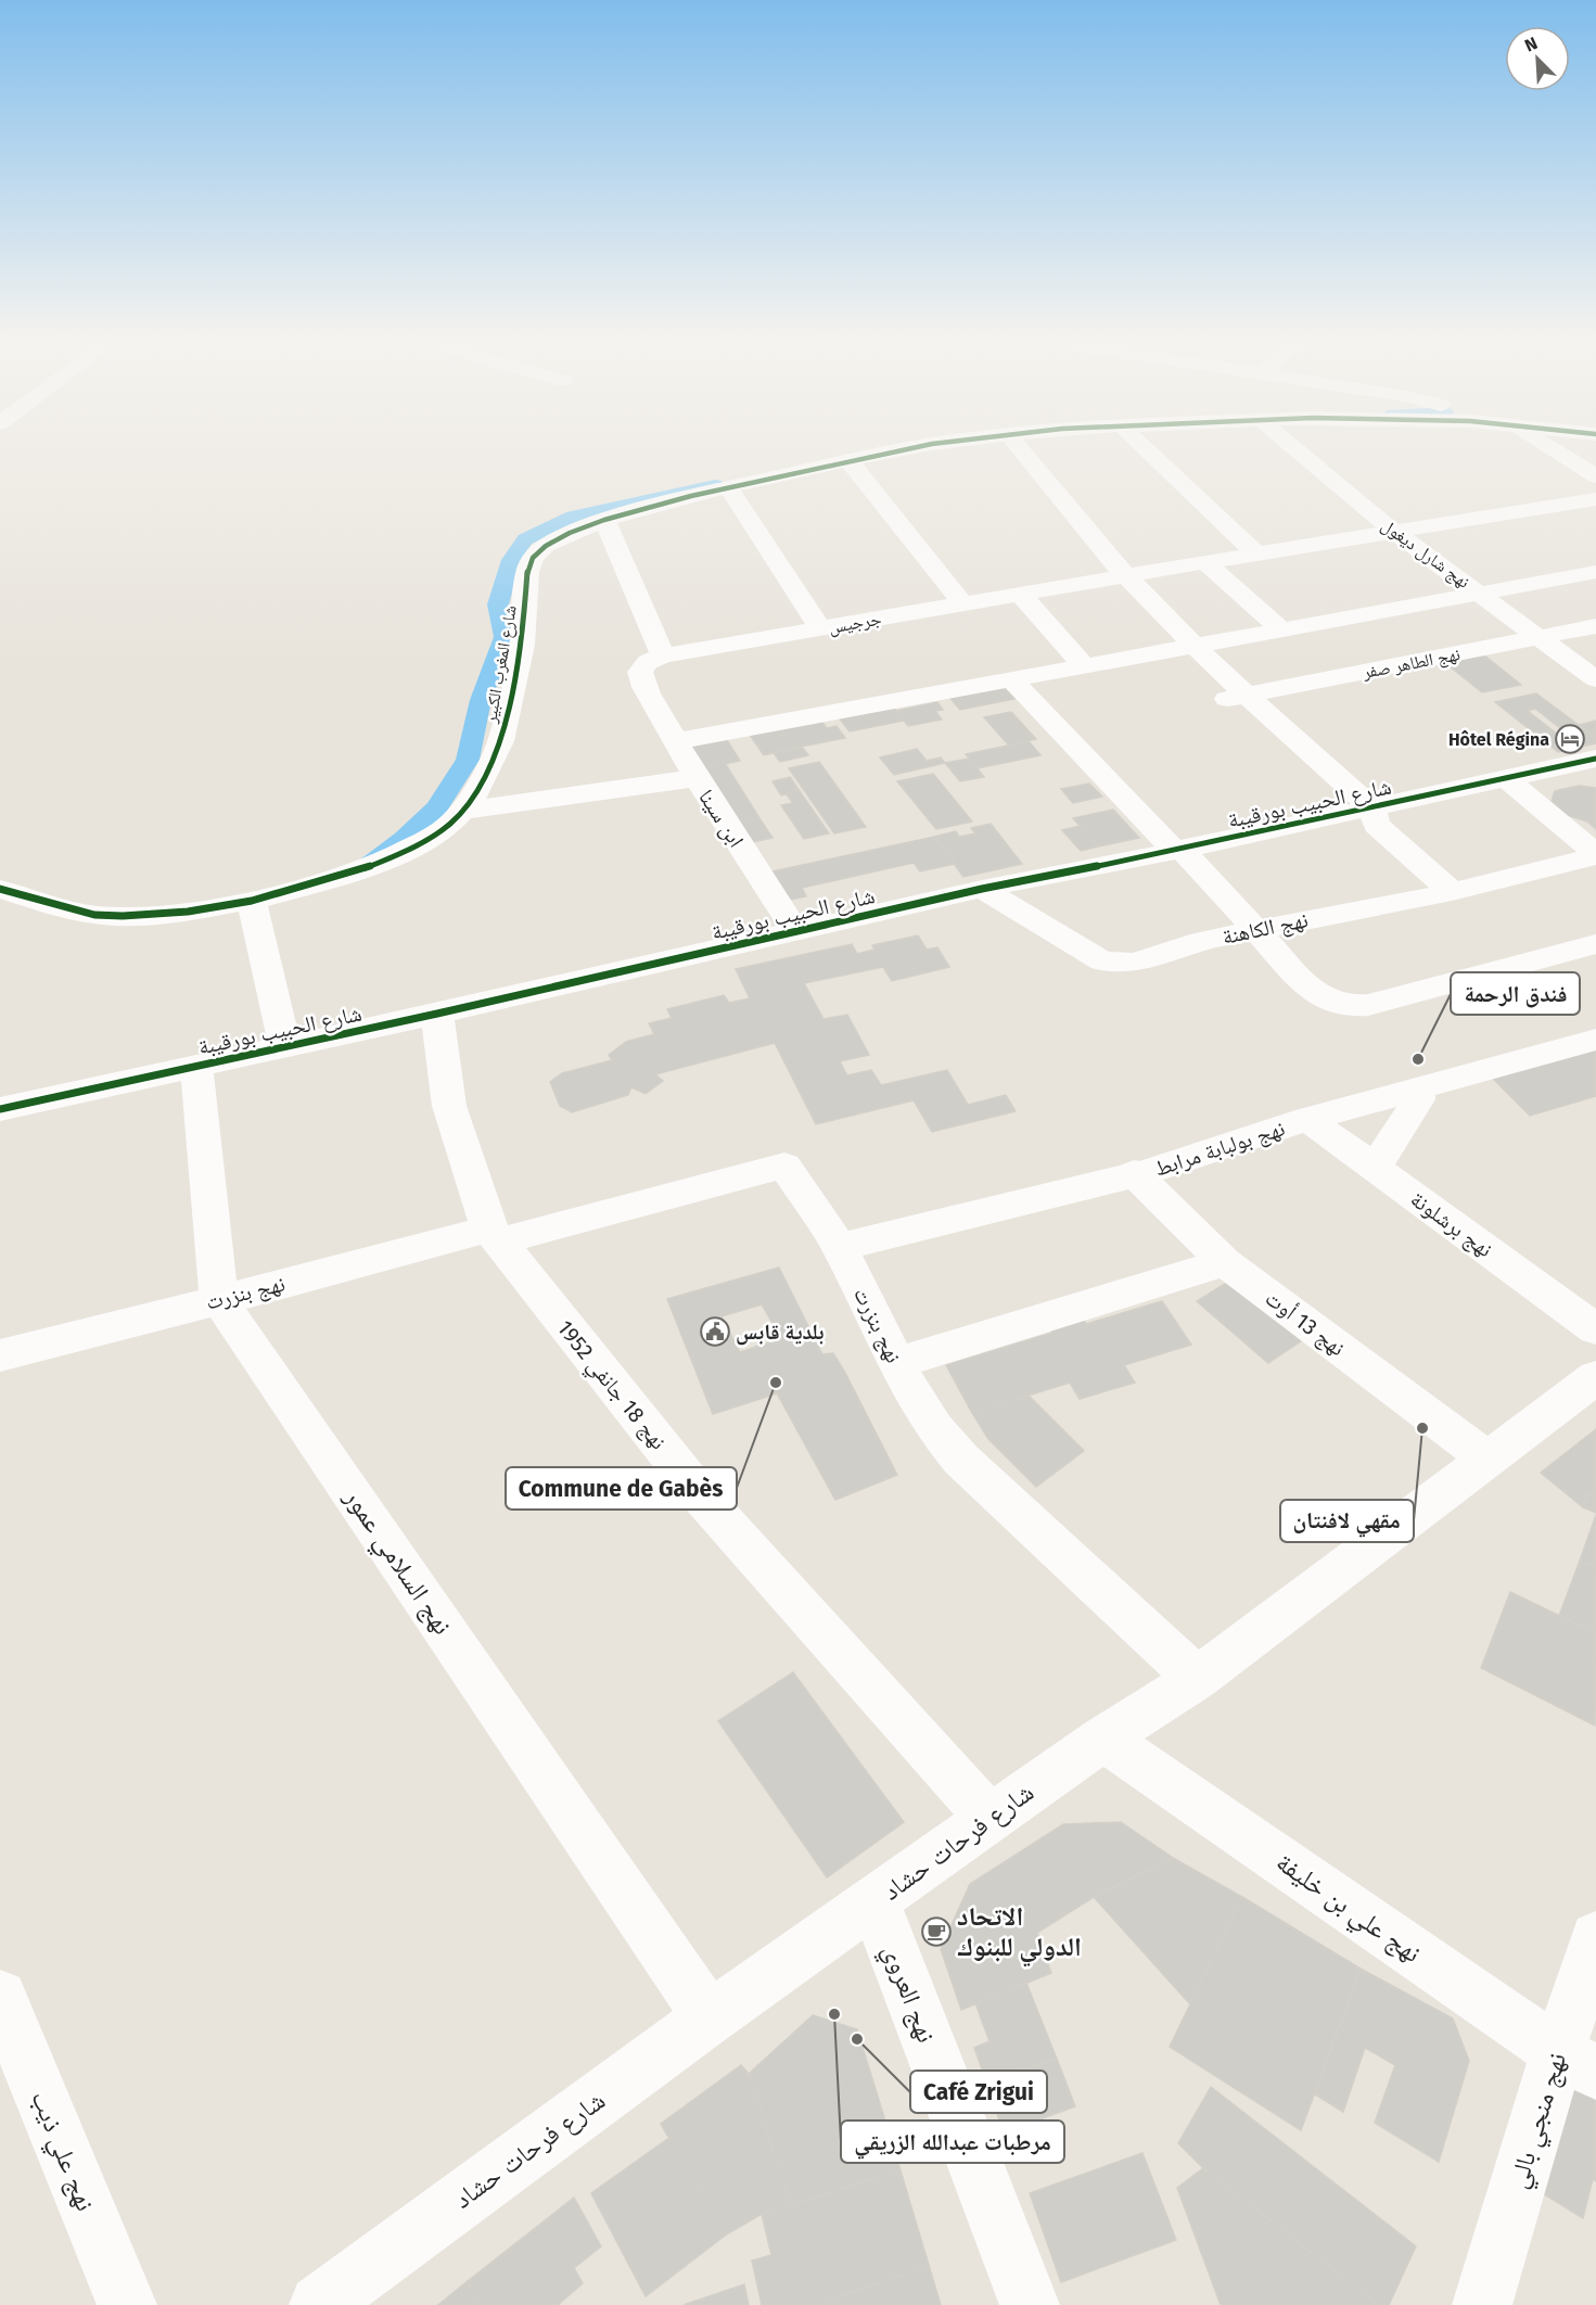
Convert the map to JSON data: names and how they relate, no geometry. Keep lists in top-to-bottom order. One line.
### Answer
{"streets":{"street":["نهج شارل ديغول","جرجيس","نهج الطاهر صفر","شارع المغرب الكبير","شارع الحبيب بورقيبة","ابن سينا","نهج الكاهنة","نهج بولبابة مرابط","نهج برشلونة","نهج بنزرت","نهج 13 أوت","نهج 18 جانفي 1952","نهج السلامي عمور","شارع فرحات حشاد","نهج علي بن خليفة","نهج العروي","نهج منجي بالي","نهج علي ذيب"]},"crossings":[["نهج شارل ديغول","جرجيس"],["نهج شارل ديغول","نهج الطاهر صفر"],["جرجيس","ابن سينا"],["شارع الحبيب بورقيبة","ابن سينا"],["شارع الحبيب بورقيبة","نهج الكاهنة"],["شارع الحبيب بورقيبة","نهج 18 جانفي 1952"],["شارع الحبيب بورقيبة","نهج السلامي عمور"],["نهج بولبابة مرابط","نهج برشلونة"],["نهج بولبابة مرابط","نهج بنزرت"],["نهج بولبابة مرابط","نهج 13 أوت"],["نهج بنزرت","نهج 18 جانفي 1952"],["نهج بنزرت","نهج السلامي عمور"],["نهج بنزرت","شارع فرحات حشاد"],["نهج 13 أوت","شارع فرحات حشاد"],["نهج 18 جانفي 1952","شارع فرحات حشاد"],["نهج السلامي عمور","شارع فرحات حشاد"],["شارع فرحات حشاد","نهج علي بن خليفة"],["شارع فرحات حشاد","نهج العروي"],["نهج علي بن خليفة","نهج منجي بالي"]],"places":{"hotel":["Hôtel Régina"],"other":["فندق الرحمة","Commune de Gabès","مقهي لافنتان","مرطبات عبدالله الزريقي","Café Zrigui"],"public building":["بلدية قابس"],"cafe":["الاتحاد الدولي للبنوك"]},"north":"top left"}
